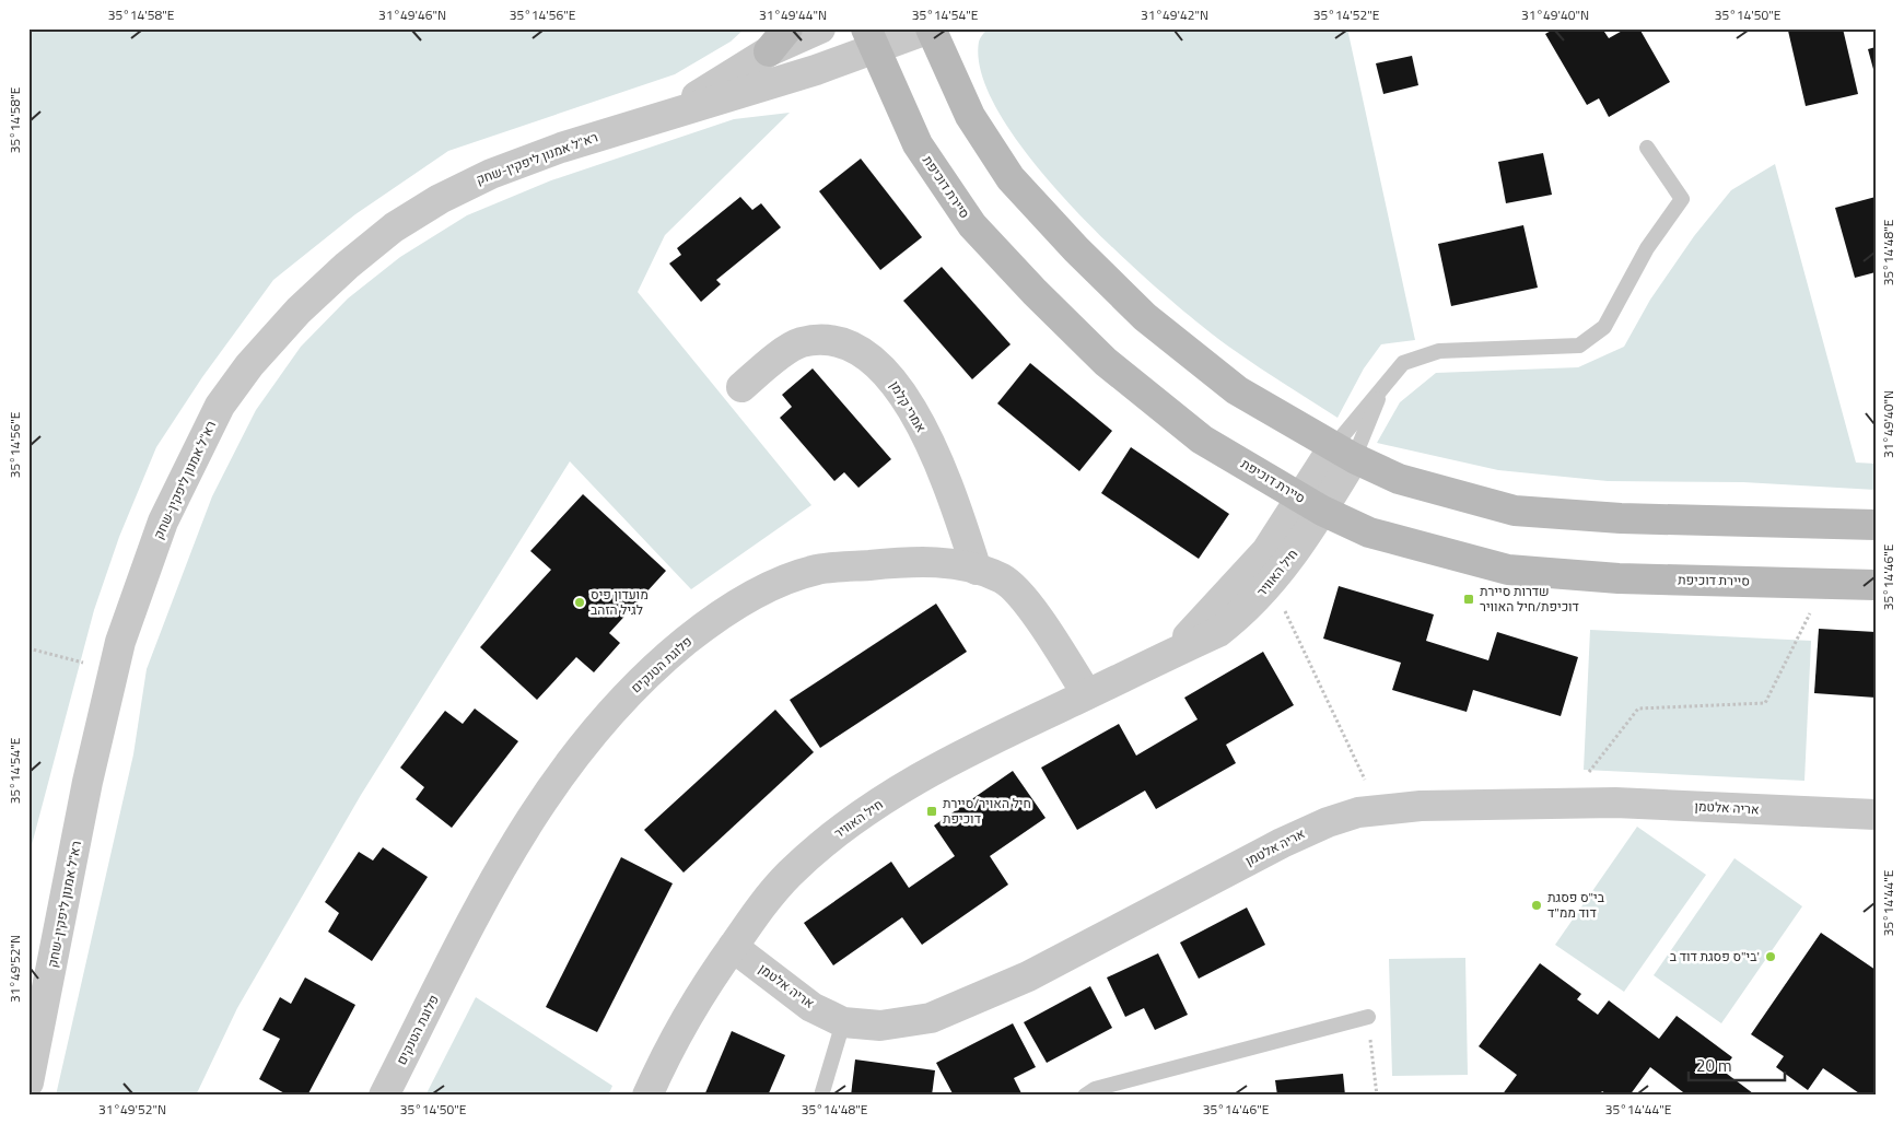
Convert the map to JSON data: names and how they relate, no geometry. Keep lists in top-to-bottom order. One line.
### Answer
{"streets":{"main road":["סיירת דוכיפת"],"street":["רא\"ל אמנון ליפקין-שחק","אמרי קלמן","חיל האוויר","פלוגת הטנקים","אריה אלטמן"]},"crossings":[["רא\"ל אמנון ליפקין-שחק","סיירת דוכיפת"],["סיירת דוכיפת","חיל האוויר"],["אמרי קלמן","פלוגת הטנקים"],["חיל האוויר","פלוגת הטנקים"],["חיל האוויר","אריה אלטמן"]],"places":{"transit":["שדרות סיירת דוכיפת/חיל האוויר","חיל האויר/סיירת דוכיפת"],"other":["מועדון פיס לגיל הזהב","בי\"ס פסגת דוד ממ\"ד","בי\"ס פסגת דוד ב'"]},"scale_bar":"20 m","coordinates":["35°14'58\"E","31°49'46\"N","35°14'56\"E","31°49'44\"N","35°14'54\"E","31°49'42\"N","35°14'52\"E","31°49'40\"N","35°14'50\"E","35°14'48\"E","35°14'46\"E","35°14'44\"E","31°49'52\"N"]}
